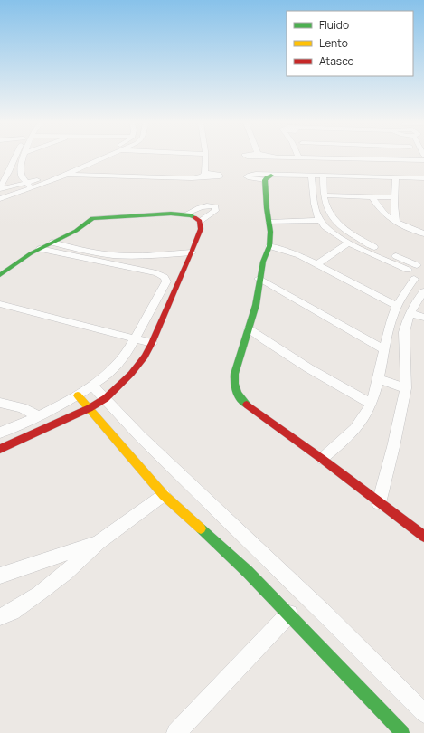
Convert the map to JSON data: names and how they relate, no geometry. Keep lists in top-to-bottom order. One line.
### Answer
{"legend":["Fluido","Lento","Atasco"]}
